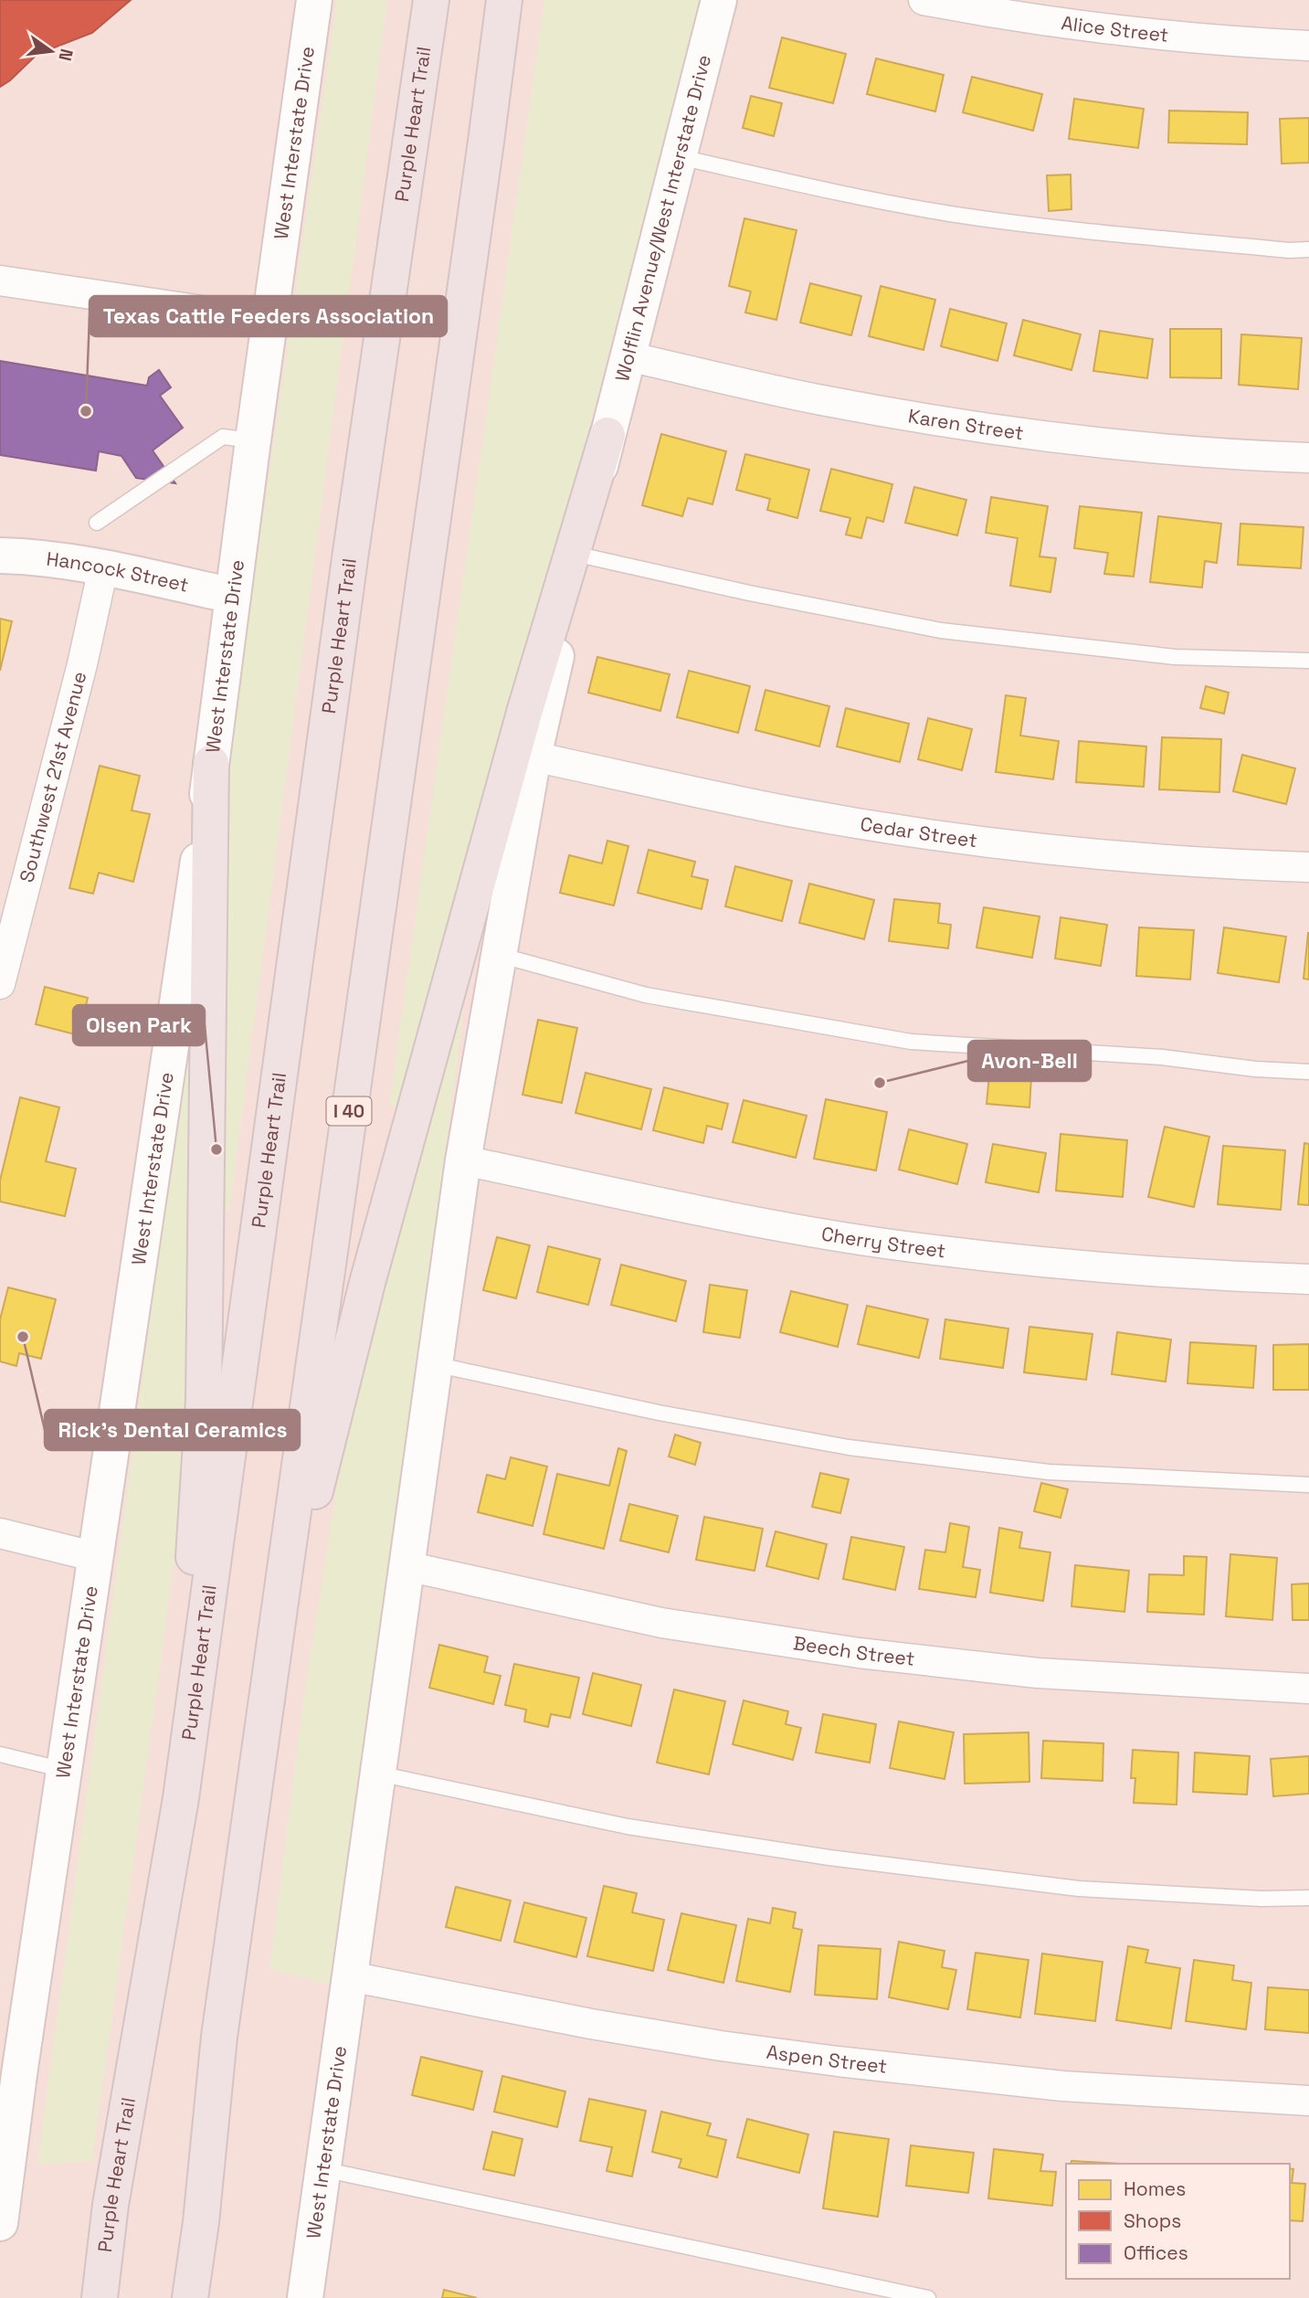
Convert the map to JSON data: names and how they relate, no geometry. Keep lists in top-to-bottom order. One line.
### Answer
{"streets":{"highway":["Purple Heart Trail","I 40"],"main road":["West Interstate Drive","Wolflin Avenue/West Interstate Drive","Hancock Street"],"street":["Alice Street","Karen Street","Southwest 21st Avenue","Cedar Street","Cherry Street","Beech Street","Aspen Street"]},"crossings":[["West Interstate Drive","Wolflin Avenue/West Interstate Drive"],["West Interstate Drive","Hancock Street"],["West Interstate Drive","Cedar Street"],["West Interstate Drive","Cherry Street"],["West Interstate Drive","Beech Street"],["West Interstate Drive","Aspen Street"],["Wolflin Avenue/West Interstate Drive","Karen Street"],["Hancock Street","Southwest 21st Avenue"]],"places":["Texas Cattle Feeders Association","Avon-Bell","Olsen Park","Rick's Dental Ceramics"],"legend":["Homes","Shops","Offices"],"north":"right"}
